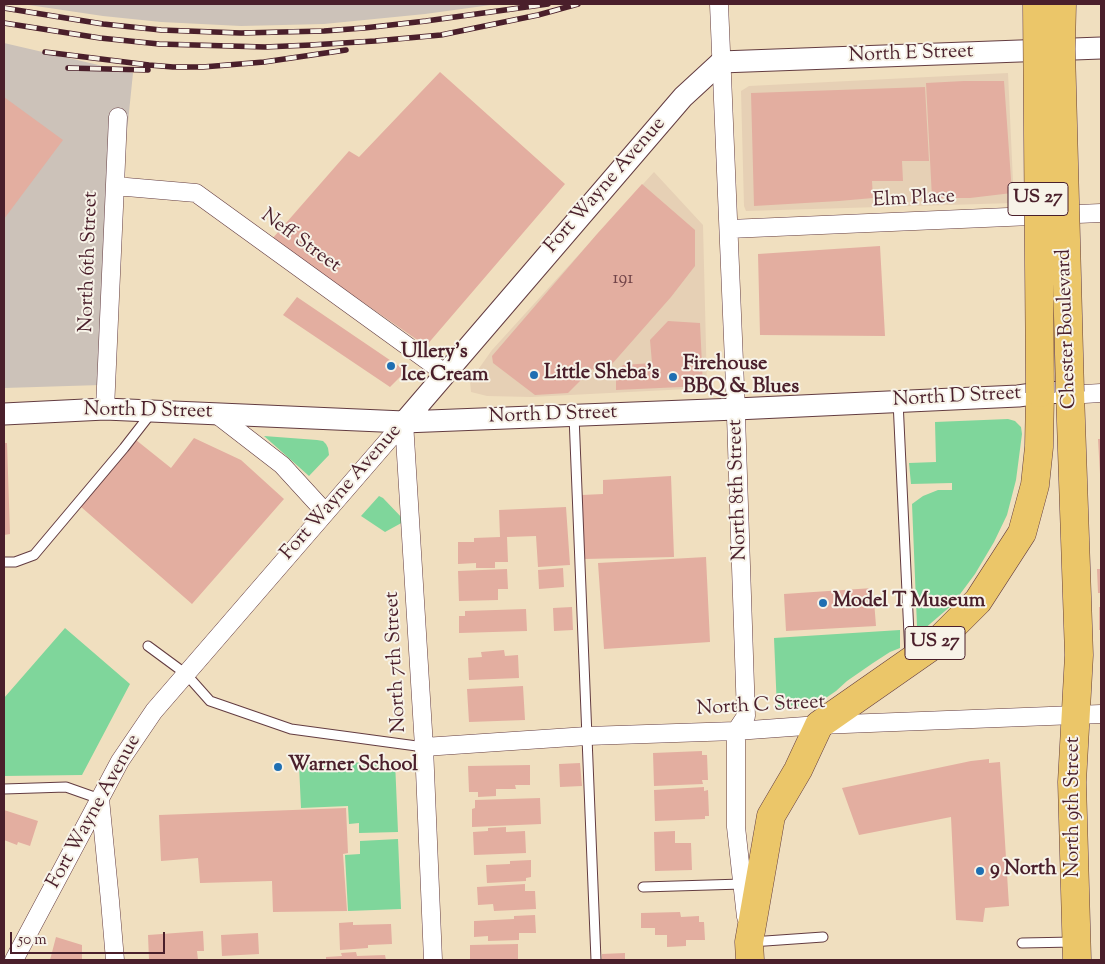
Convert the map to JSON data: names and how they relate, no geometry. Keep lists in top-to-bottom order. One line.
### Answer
{"streets":{"highway":["US 27","Chester Boulevard","North 9th Street"],"street":["North E Street","Fort Wayne Avenue","Elm Place","Neff Street","North 6th Street","North D Street","North 8th Street","North 7th Street","North C Street"]},"crossings":[["North E Street","Fort Wayne Avenue"],["North E Street","Chester Boulevard"],["North E Street","North 8th Street"],["Fort Wayne Avenue","Neff Street"],["Fort Wayne Avenue","North D Street"],["Fort Wayne Avenue","North 8th Street"],["Fort Wayne Avenue","North 7th Street"],["US 27","Chester Boulevard"],["US 27","North 8th Street"],["US 27","North C Street"],["Elm Place","North 8th Street"],["Neff Street","North 6th Street"],["North 6th Street","North D Street"],["Chester Boulevard","North D Street"],["Chester Boulevard","North 9th Street"],["North D Street","North 8th Street"],["North D Street","North 7th Street"],["North 8th Street","North C Street"],["North 7th Street","North C Street"],["North C Street","North 9th Street"]],"places":["Ullery's Ice Cream","Little Sheba’s","Firehouse BBQ & Blues","Model T Museum","Warner School","9 North"],"house_numbers":["191"],"scale_bar":"50 m"}
